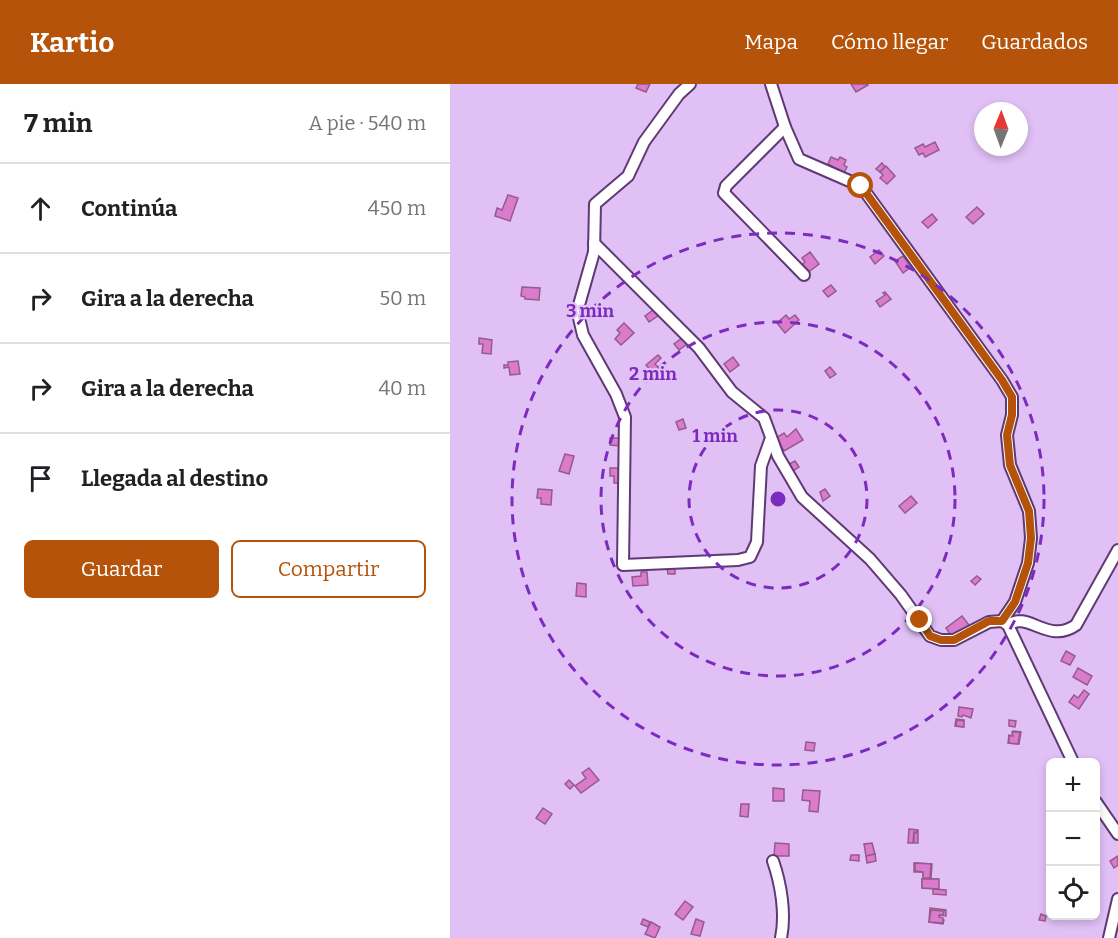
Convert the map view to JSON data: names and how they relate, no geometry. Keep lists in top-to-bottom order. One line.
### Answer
{"north":"top","page":{"header":"Kartio","nav":["Mapa","Cómo llegar","Guardados"],"heading":["7 min","A pie · 540 m"],"list":[["Continúa","450 m"],["Gira a la derecha","50 m"],["Gira a la derecha","40 m"],"Llegada al destino"],"buttons":["Guardar","Compartir"],"map_buttons":["+","−"]},"rings":["3 min","2 min","1 min"]}
